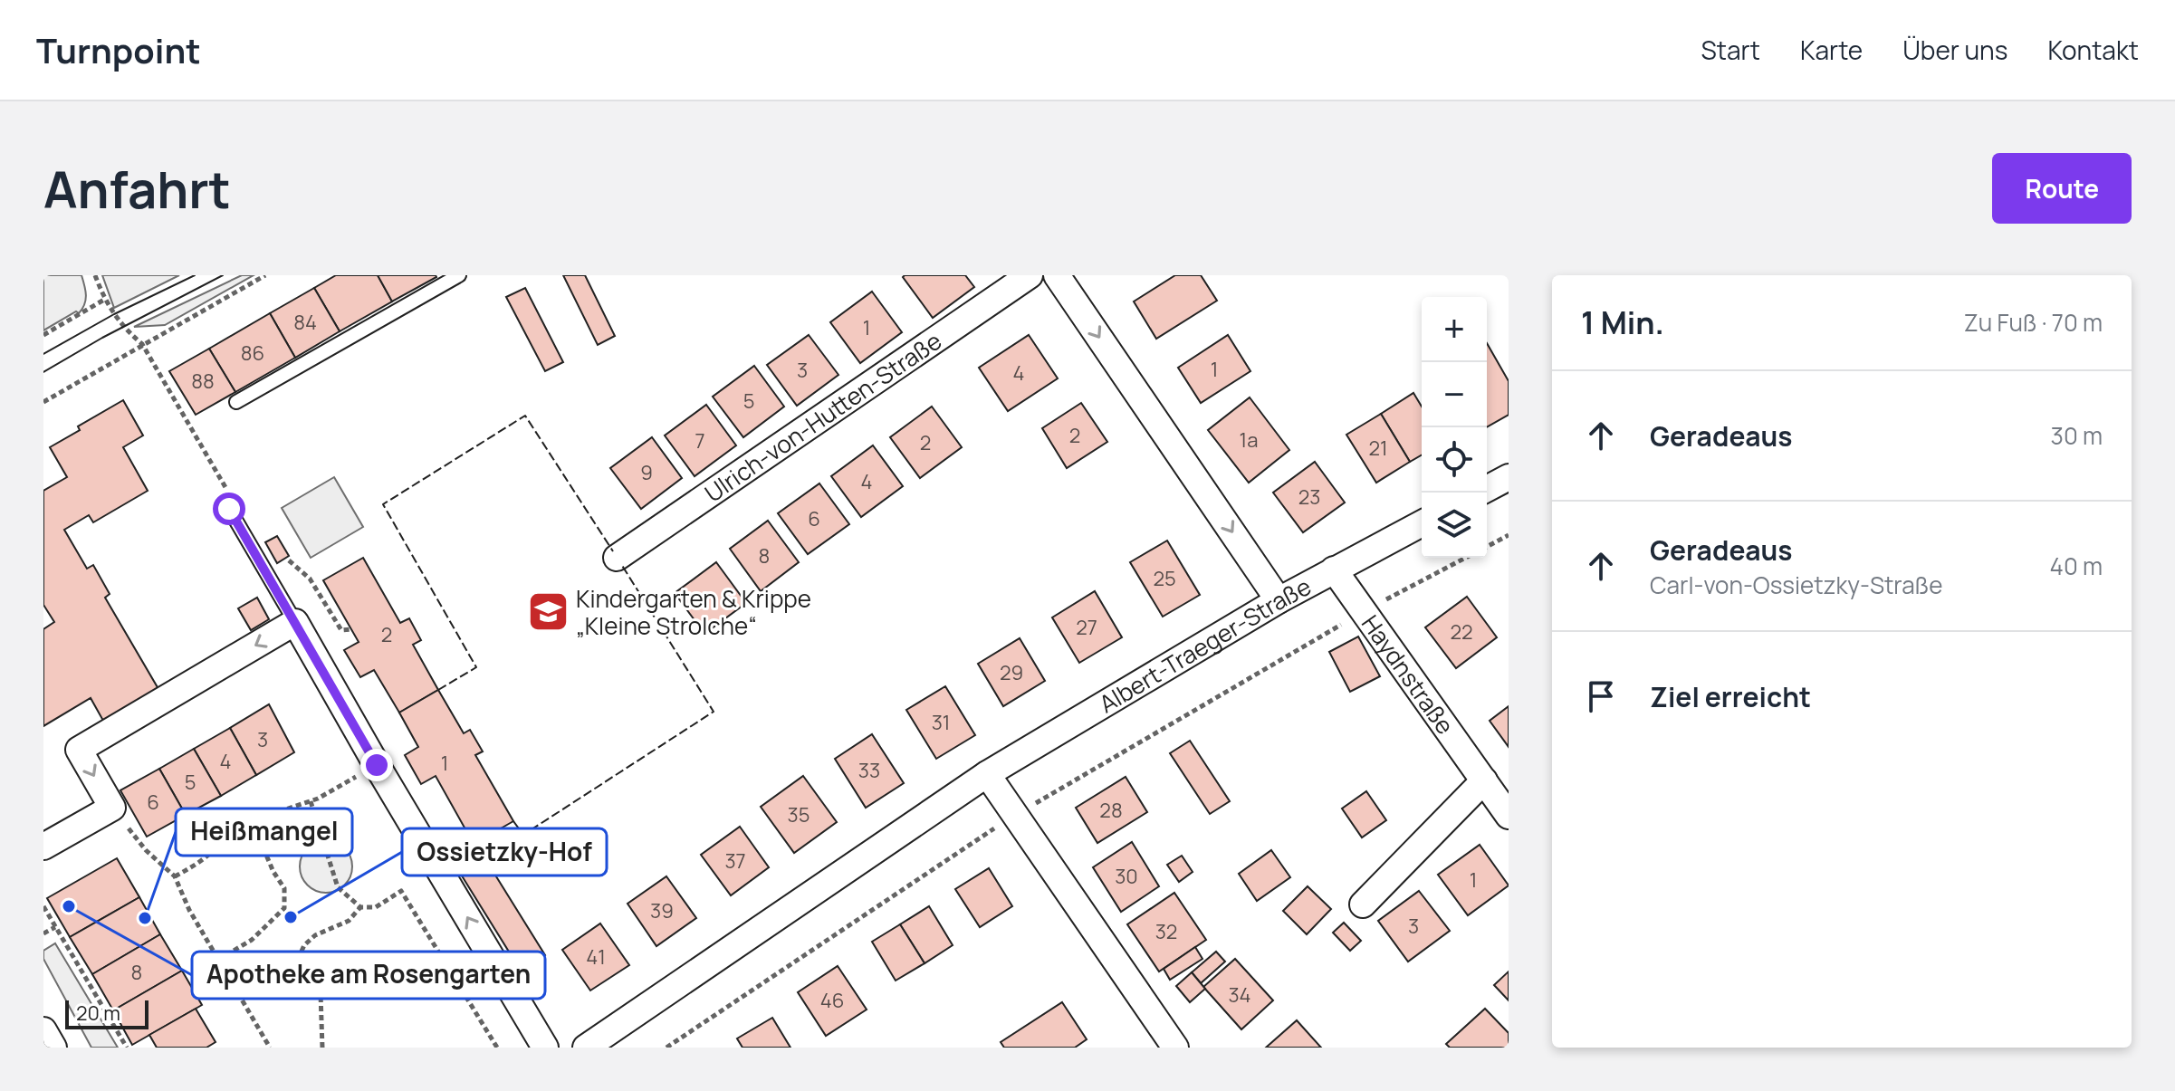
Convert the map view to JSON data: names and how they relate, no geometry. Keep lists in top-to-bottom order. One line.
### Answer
{"streets":{"street":["Ulrich-von-Hutten-Straße","Albert-Traeger-Straße","Haydnstraße"]},"crossings":[["Albert-Traeger-Straße","Haydnstraße"]],"places":{"school or university":["Kindergarten & Krippe „Kleine Strolche“"],"other":["Apotheke am Rosengarten","Ossietzky-Hof","Heißmangel"]},"house_numbers":["84","1","86","1","3","4","88","5","2","1a","7","2","21","9","4","23","6","8","25","27","22","2","29","31","3","4","1","33","5","6","28","35","37","30","1","39","3","32","41","8","34","46"],"scale_bar":"20 m","page":{"header":"Turnpoint","nav":["Start","Karte","Über uns","Kontakt"],"buttons":"Route","title":"Anfahrt","heading":["1 Min.","Zu Fuß · 70 m"],"map_buttons":["+","−"],"list":[["Geradeaus","30 m"],["Geradeaus","Carl-von-Ossietzky-Straße","40 m"],"Ziel erreicht"],"scale":"20 m"}}
